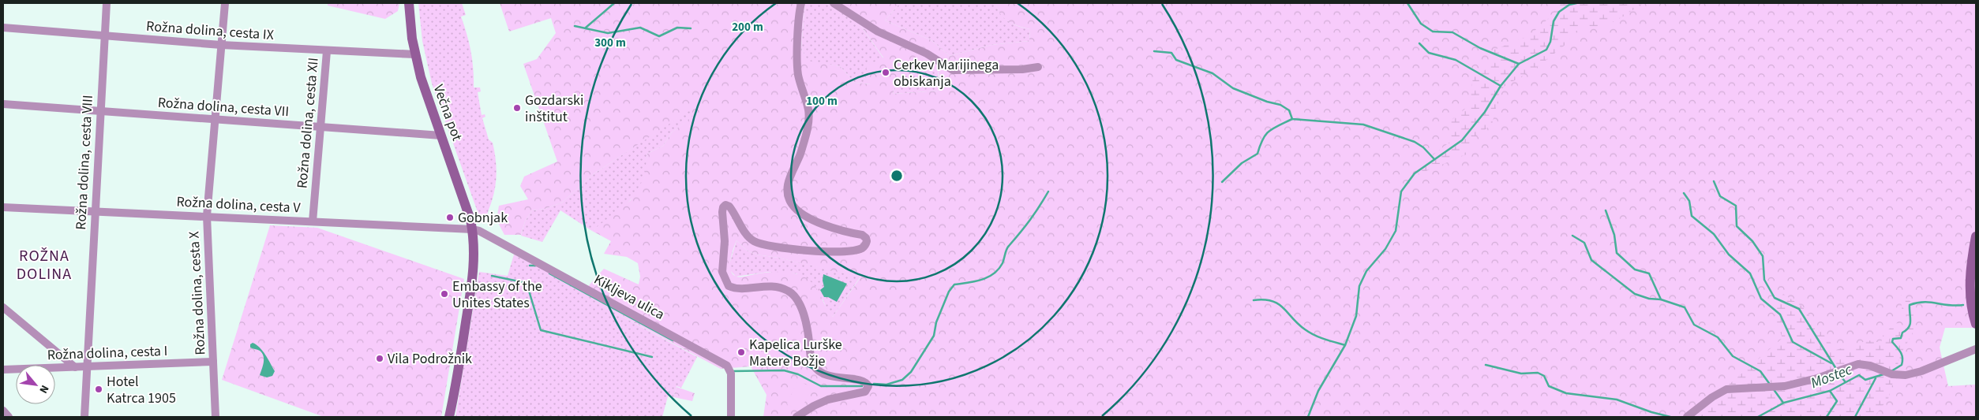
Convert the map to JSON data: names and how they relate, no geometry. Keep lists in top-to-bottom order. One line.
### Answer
{"streets":{"main road":["Večna pot"],"street":["Rožna dolina, cesta IX","Rožna dolina, cesta VII","Rožna dolina, cesta XII","Rožna dolina, cesta VIII","Rožna dolina, cesta V","Rožna dolina, cesta X","Kikljeva ulica","Rožna dolina, cesta I"]},"crossings":[["Rožna dolina, cesta IX","Večna pot"],["Rožna dolina, cesta IX","Rožna dolina, cesta XII"],["Rožna dolina, cesta IX","Rožna dolina, cesta VIII"],["Rožna dolina, cesta IX","Rožna dolina, cesta X"],["Rožna dolina, cesta VII","Večna pot"],["Rožna dolina, cesta VII","Rožna dolina, cesta XII"],["Rožna dolina, cesta VII","Rožna dolina, cesta VIII"],["Rožna dolina, cesta VII","Rožna dolina, cesta X"],["Večna pot","Rožna dolina, cesta V"],["Večna pot","Kikljeva ulica"],["Rožna dolina, cesta XII","Rožna dolina, cesta V"],["Rožna dolina, cesta VIII","Rožna dolina, cesta V"],["Rožna dolina, cesta VIII","Rožna dolina, cesta I"],["Rožna dolina, cesta V","Rožna dolina, cesta X"],["Rožna dolina, cesta V","Kikljeva ulica"],["Rožna dolina, cesta X","Rožna dolina, cesta I"]],"districts":["ROŽNA DOLINA"],"water":["Mostec"],"places":["Cerkev Marijinega obiskanja","Gozdarski inštitut","Gobnjak","Embassy of the Unites States","Kapelica Lurške Matere Božje","Vila Podrožnik","Hotel Katrca 1905"],"north":"bottom right","rings":["200 m","300 m","100 m"]}
